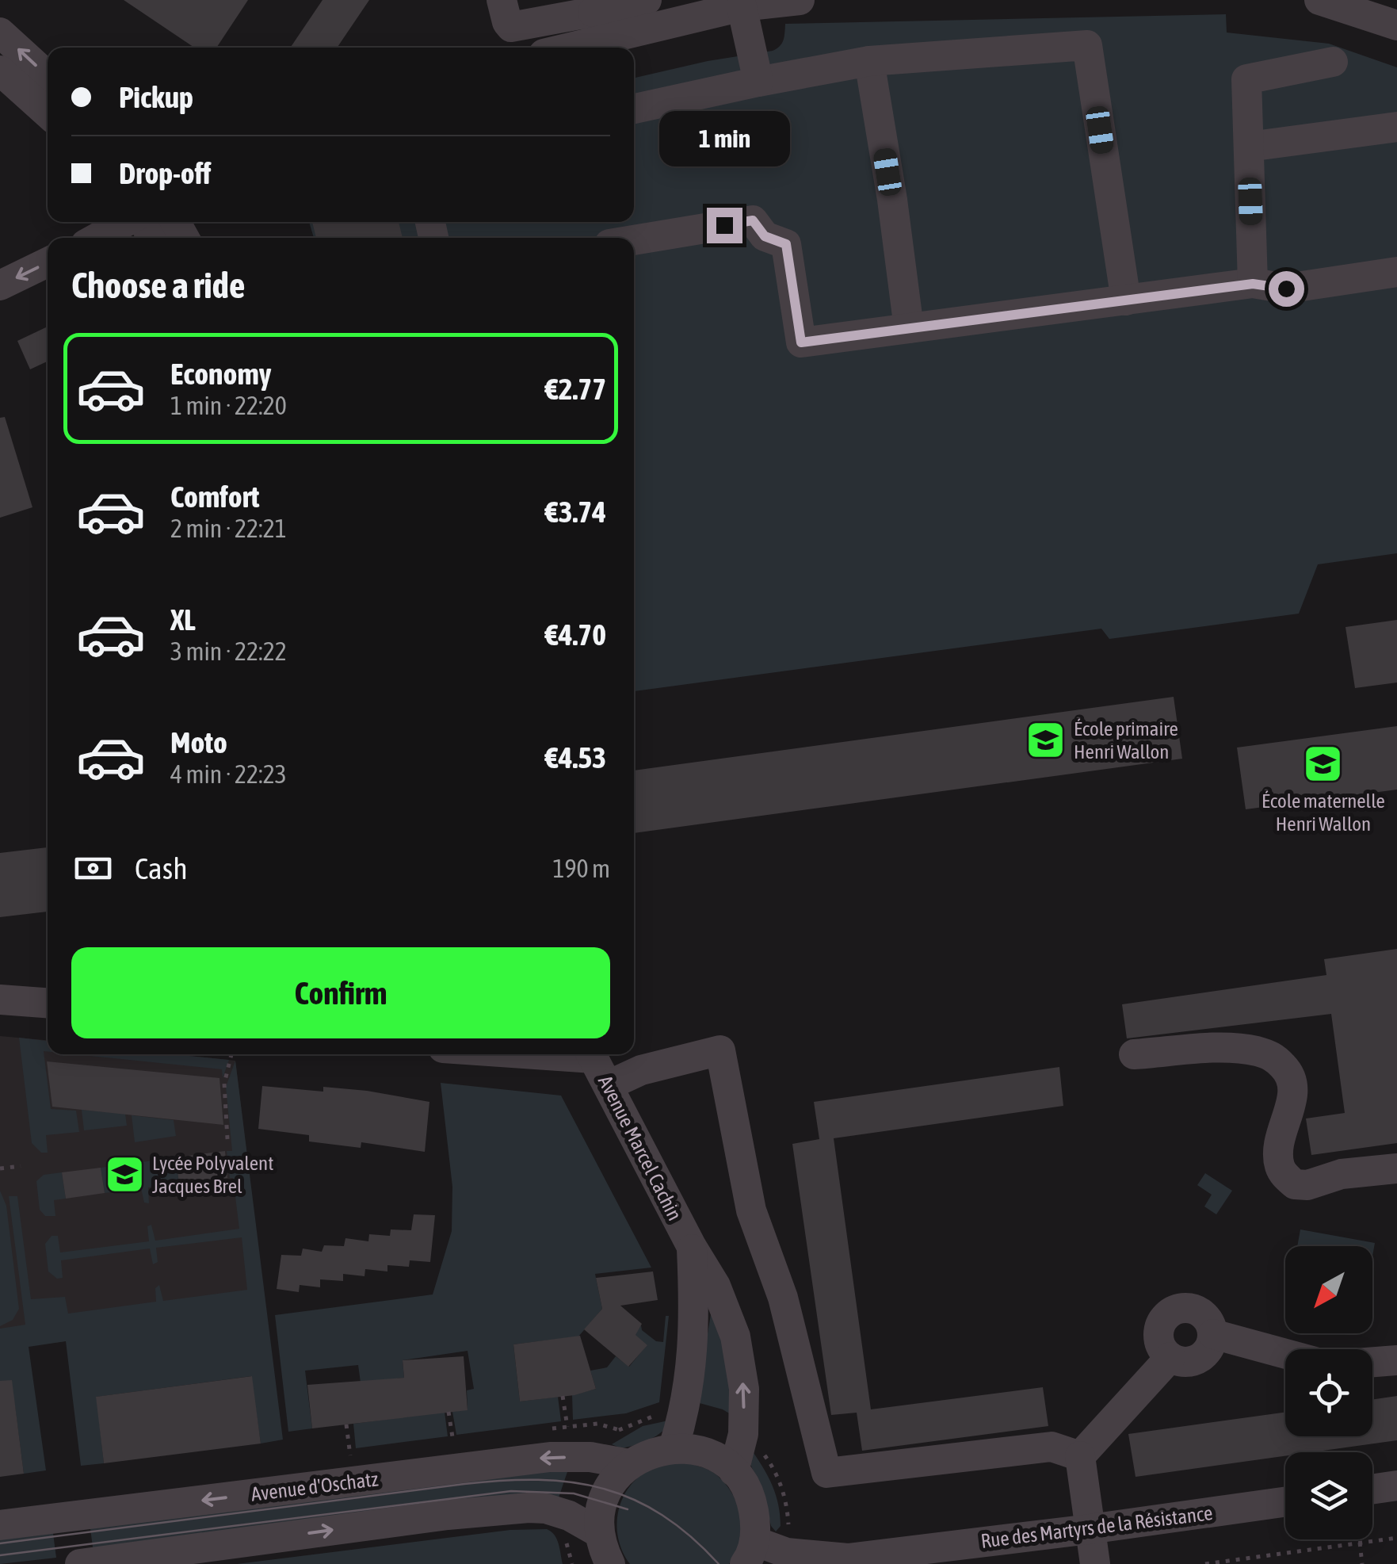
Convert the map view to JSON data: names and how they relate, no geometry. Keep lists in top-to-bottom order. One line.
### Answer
{"streets":{"street":["Avenue Marcel Cachin","Avenue d'Oschatz","Rue des Martyrs de la Résistance"]},"places":{"school or university":["École primaire Henri Wallon","École maternelle Henri Wallon","Lycée Polyvalent Jacques Brel"]},"north":"bottom left","page":{"banner":["Pickup","Drop-off"],"bubble":"1 min","heading":"Choose a ride","list":[{"name":"Economy","note":"1 min · 22:20","value":"€2.77"},{"name":"Comfort","note":"2 min · 22:21","value":"€3.74"},{"name":"XL","note":"3 min · 22:22","value":"€4.70"},{"name":"Moto","note":"4 min · 22:23","value":"€4.53"}],"pay":["Cash","190 m"],"buttons":"Confirm"}}
